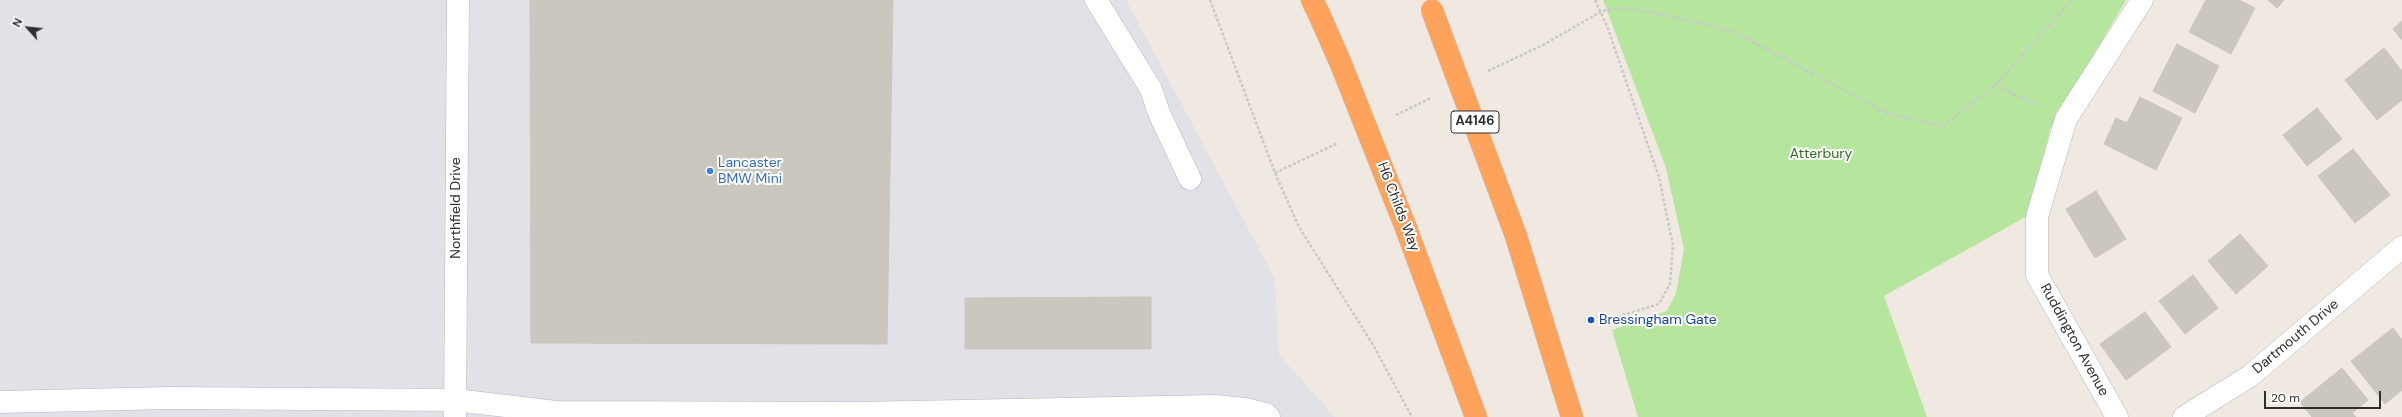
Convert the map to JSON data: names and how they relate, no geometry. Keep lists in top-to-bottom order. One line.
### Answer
{"streets":{"highway":["A4146","H6 Childs Way"],"street":["Northfield Drive","Dartmouth Drive","Ruddington Avenue"]},"parks":["Atterbury"],"places":["Lancaster BMW Mini","Bressingham Gate"],"scale_bar":"20 m","north":"top left"}
